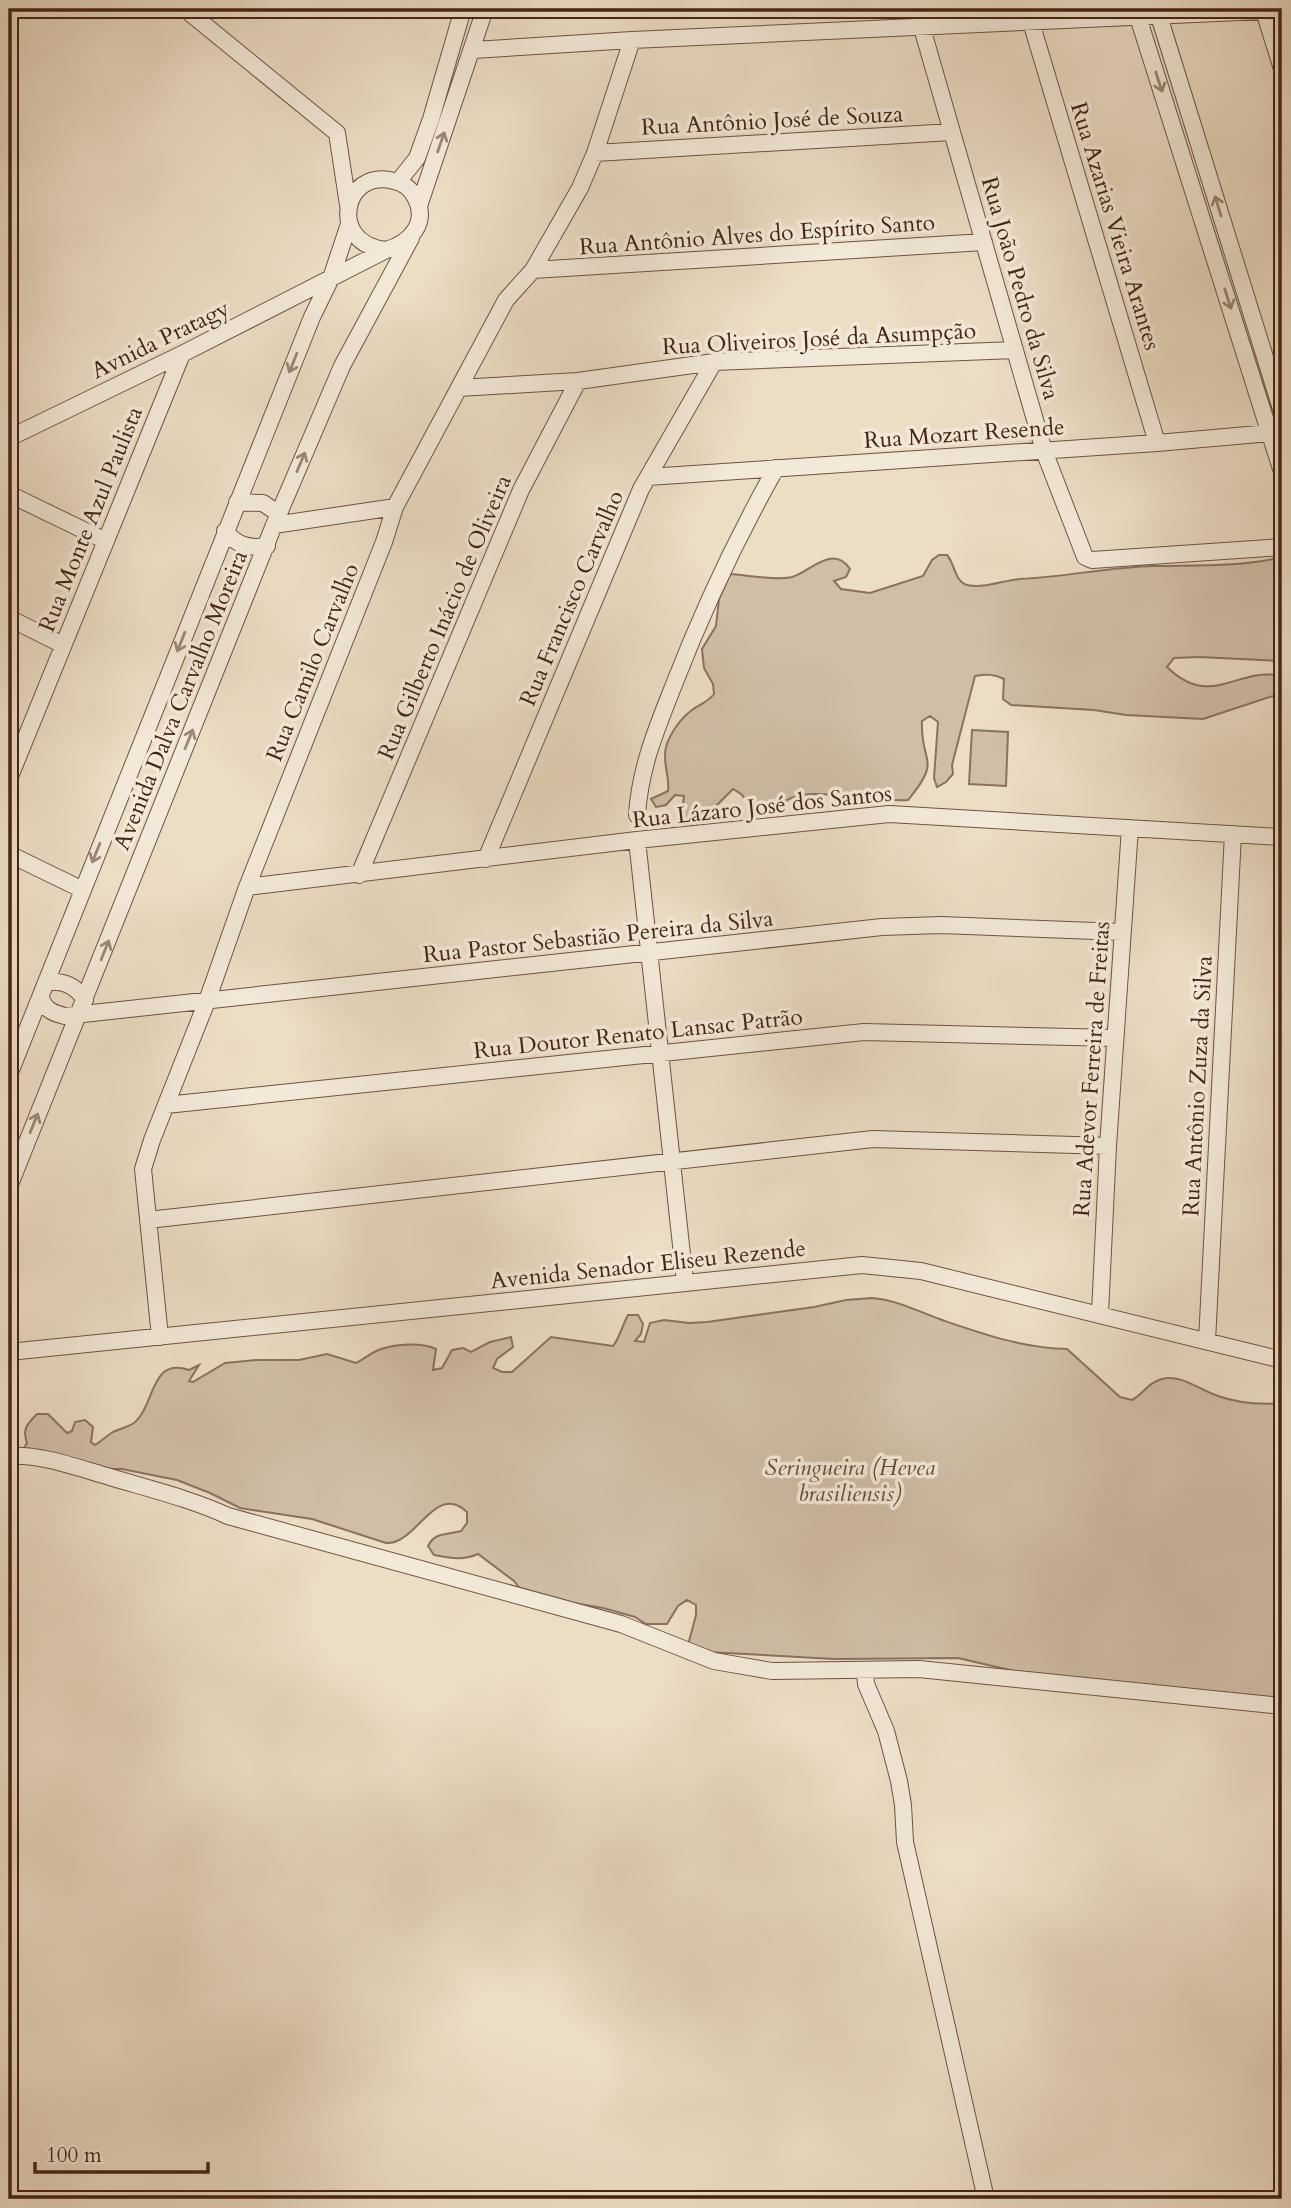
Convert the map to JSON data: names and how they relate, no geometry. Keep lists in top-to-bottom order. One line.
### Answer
{"streets":{"street":["Rua Antônio José de Souza","Rua Azarias Vieira Arantes","Rua Antônio Alves do Espírito Santo","Rua João Pedro da Silva","Rua Oliveiros José da Asumpção","Avnida Pratagy","Rua Mozart Resende","Rua Monte Azul Paulista","Rua Francisco Carvalho","Rua Gilberto Inácio de Oliveira","Rua Camilo Carvalho","Avenida Dalva Carvalho Moreira","Rua Lázaro José dos Santos","Rua Pastor Sebastião Pereira da Silva","Rua Doutor Renato Lansac Patrão","Rua Adevor Ferreira de Freitas","Rua Antônio Zuza da Silva","Avenida Senador Eliseu Rezende"]},"crossings":[["Rua Antônio José de Souza","Rua João Pedro da Silva"],["Rua Antônio José de Souza","Rua Camilo Carvalho"],["Rua Azarias Vieira Arantes","Rua Mozart Resende"],["Rua Antônio Alves do Espírito Santo","Rua João Pedro da Silva"],["Rua Antônio Alves do Espírito Santo","Rua Camilo Carvalho"],["Rua João Pedro da Silva","Rua Oliveiros José da Asumpção"],["Rua João Pedro da Silva","Rua Mozart Resende"],["Rua Oliveiros José da Asumpção","Rua Francisco Carvalho"],["Rua Oliveiros José da Asumpção","Rua Gilberto Inácio de Oliveira"],["Rua Oliveiros José da Asumpção","Rua Camilo Carvalho"],["Avnida Pratagy","Rua Monte Azul Paulista"],["Avnida Pratagy","Avenida Dalva Carvalho Moreira"],["Rua Mozart Resende","Rua Francisco Carvalho"],["Rua Francisco Carvalho","Rua Lázaro José dos Santos"],["Rua Gilberto Inácio de Oliveira","Rua Lázaro José dos Santos"],["Rua Camilo Carvalho","Rua Lázaro José dos Santos"],["Rua Camilo Carvalho","Rua Pastor Sebastião Pereira da Silva"],["Rua Camilo Carvalho","Rua Doutor Renato Lansac Patrão"],["Rua Camilo Carvalho","Avenida Senador Eliseu Rezende"],["Avenida Dalva Carvalho Moreira","Rua Pastor Sebastião Pereira da Silva"],["Rua Lázaro José dos Santos","Rua Adevor Ferreira de Freitas"],["Rua Lázaro José dos Santos","Rua Antônio Zuza da Silva"],["Rua Pastor Sebastião Pereira da Silva","Rua Adevor Ferreira de Freitas"],["Rua Doutor Renato Lansac Patrão","Rua Adevor Ferreira de Freitas"],["Rua Adevor Ferreira de Freitas","Avenida Senador Eliseu Rezende"],["Rua Antônio Zuza da Silva","Avenida Senador Eliseu Rezende"]],"parks":["Seringueira (Hevea brasiliensis)"],"scale_bar":"100 m"}
